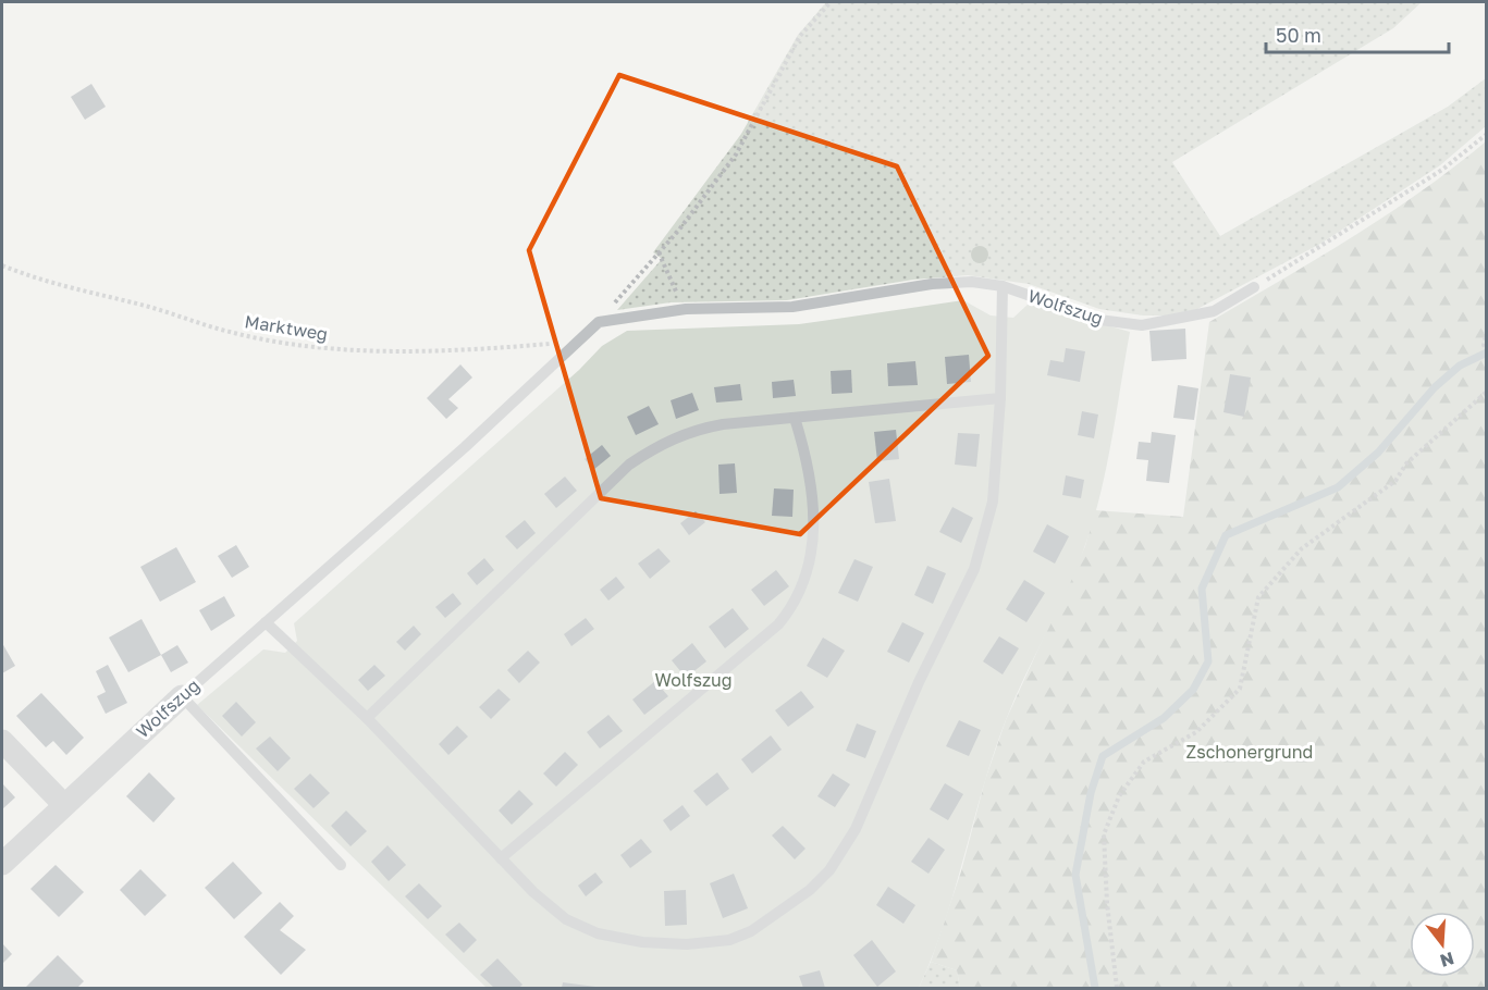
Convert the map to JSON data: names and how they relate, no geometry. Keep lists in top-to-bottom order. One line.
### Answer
{"streets":{"street":["Wolfszug"],"path":["Marktweg"]},"crossings":[["Wolfszug","Marktweg"]],"parks":["Wolfszug","Zschonergrund"],"scale_bar":"50 m","north":"bottom"}
